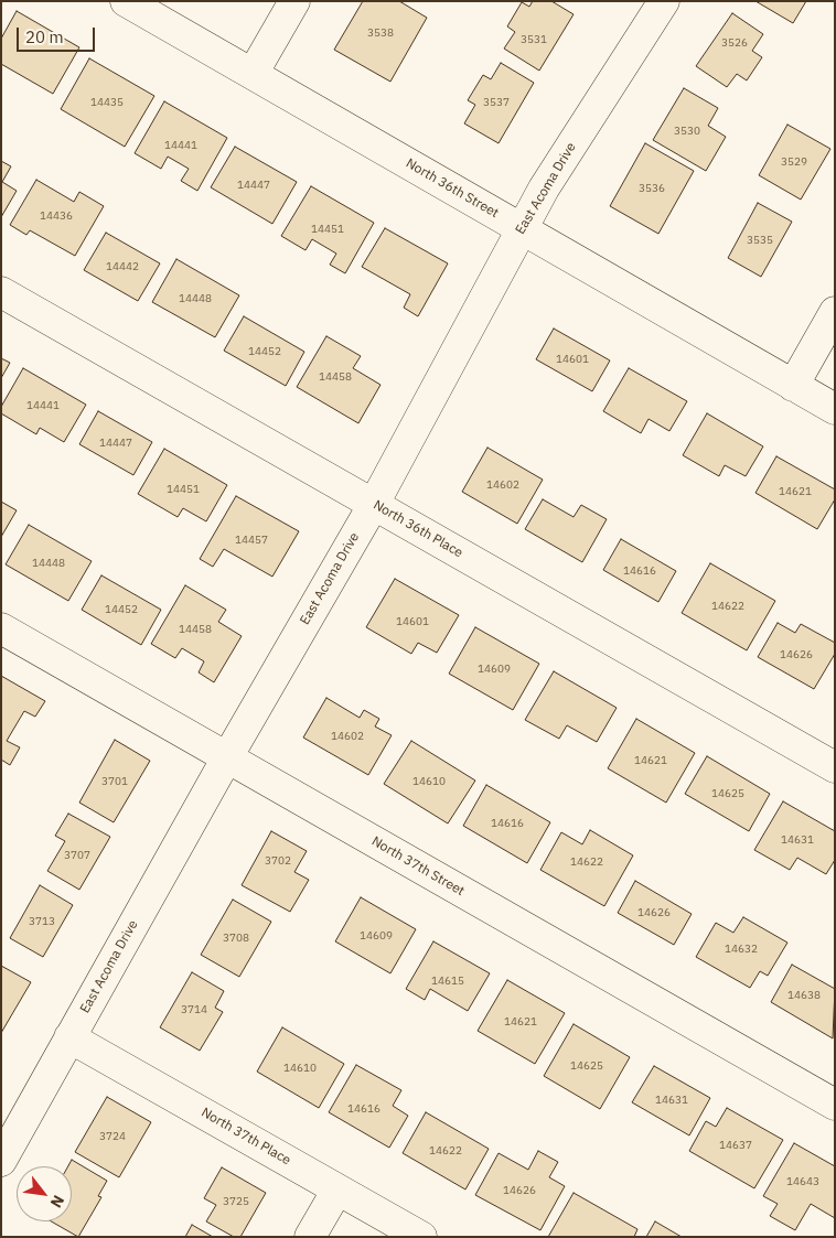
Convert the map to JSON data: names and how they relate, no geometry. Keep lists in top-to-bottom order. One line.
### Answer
{"streets":{"street":["North 36th Street","East Acoma Drive","North 36th Place","North 37th Street","North 37th Place"]},"crossings":[["North 36th Street","East Acoma Drive"],["East Acoma Drive","North 36th Place"],["East Acoma Drive","North 37th Street"],["East Acoma Drive","North 37th Place"]],"house_numbers":["3538","3531","3526","14435","3537","3530","14441","3529","14447","3536","14436","14451","3535","14442","14448","14452","14601","14458","14441","14447","14602","14451","14621","14457","14448","14616","14622","14452","14601","14458","14626","14609","14602","14621","3701","14610","14625","14616","14631","3707","3702","14622","14626","3713","14609","3708","14632","14615","14638","3714","14621","14625","14610","14631","14616","3724","14637","14622","14643","14626","3725"],"scale_bar":"20 m","north":"bottom right"}
